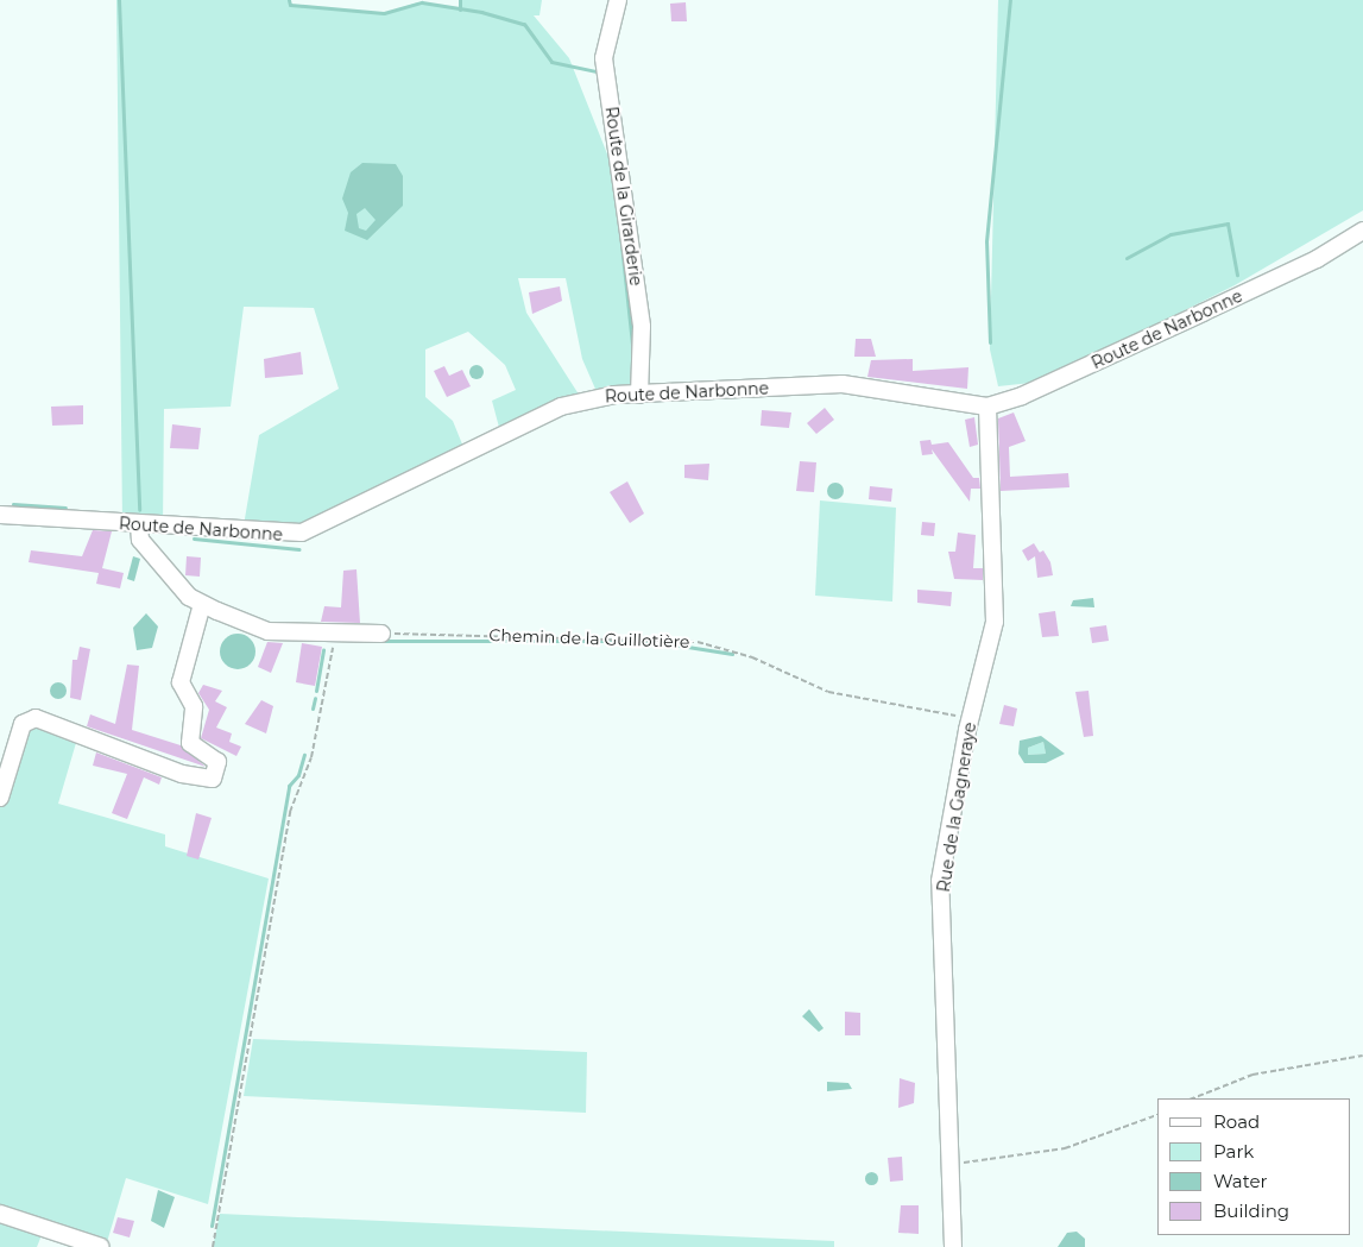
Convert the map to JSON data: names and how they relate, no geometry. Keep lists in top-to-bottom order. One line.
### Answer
{"streets":{"street":["Route de la Girarderie","Route de Narbonne","Rue de la Gagneraye"],"path":["Chemin de la Guillotière"]},"crossings":[["Route de la Girarderie","Route de Narbonne"],["Route de Narbonne","Rue de la Gagneraye"],["Chemin de la Guillotière","Rue de la Gagneraye"]],"legend":["Road","Park","Water","Building"]}
